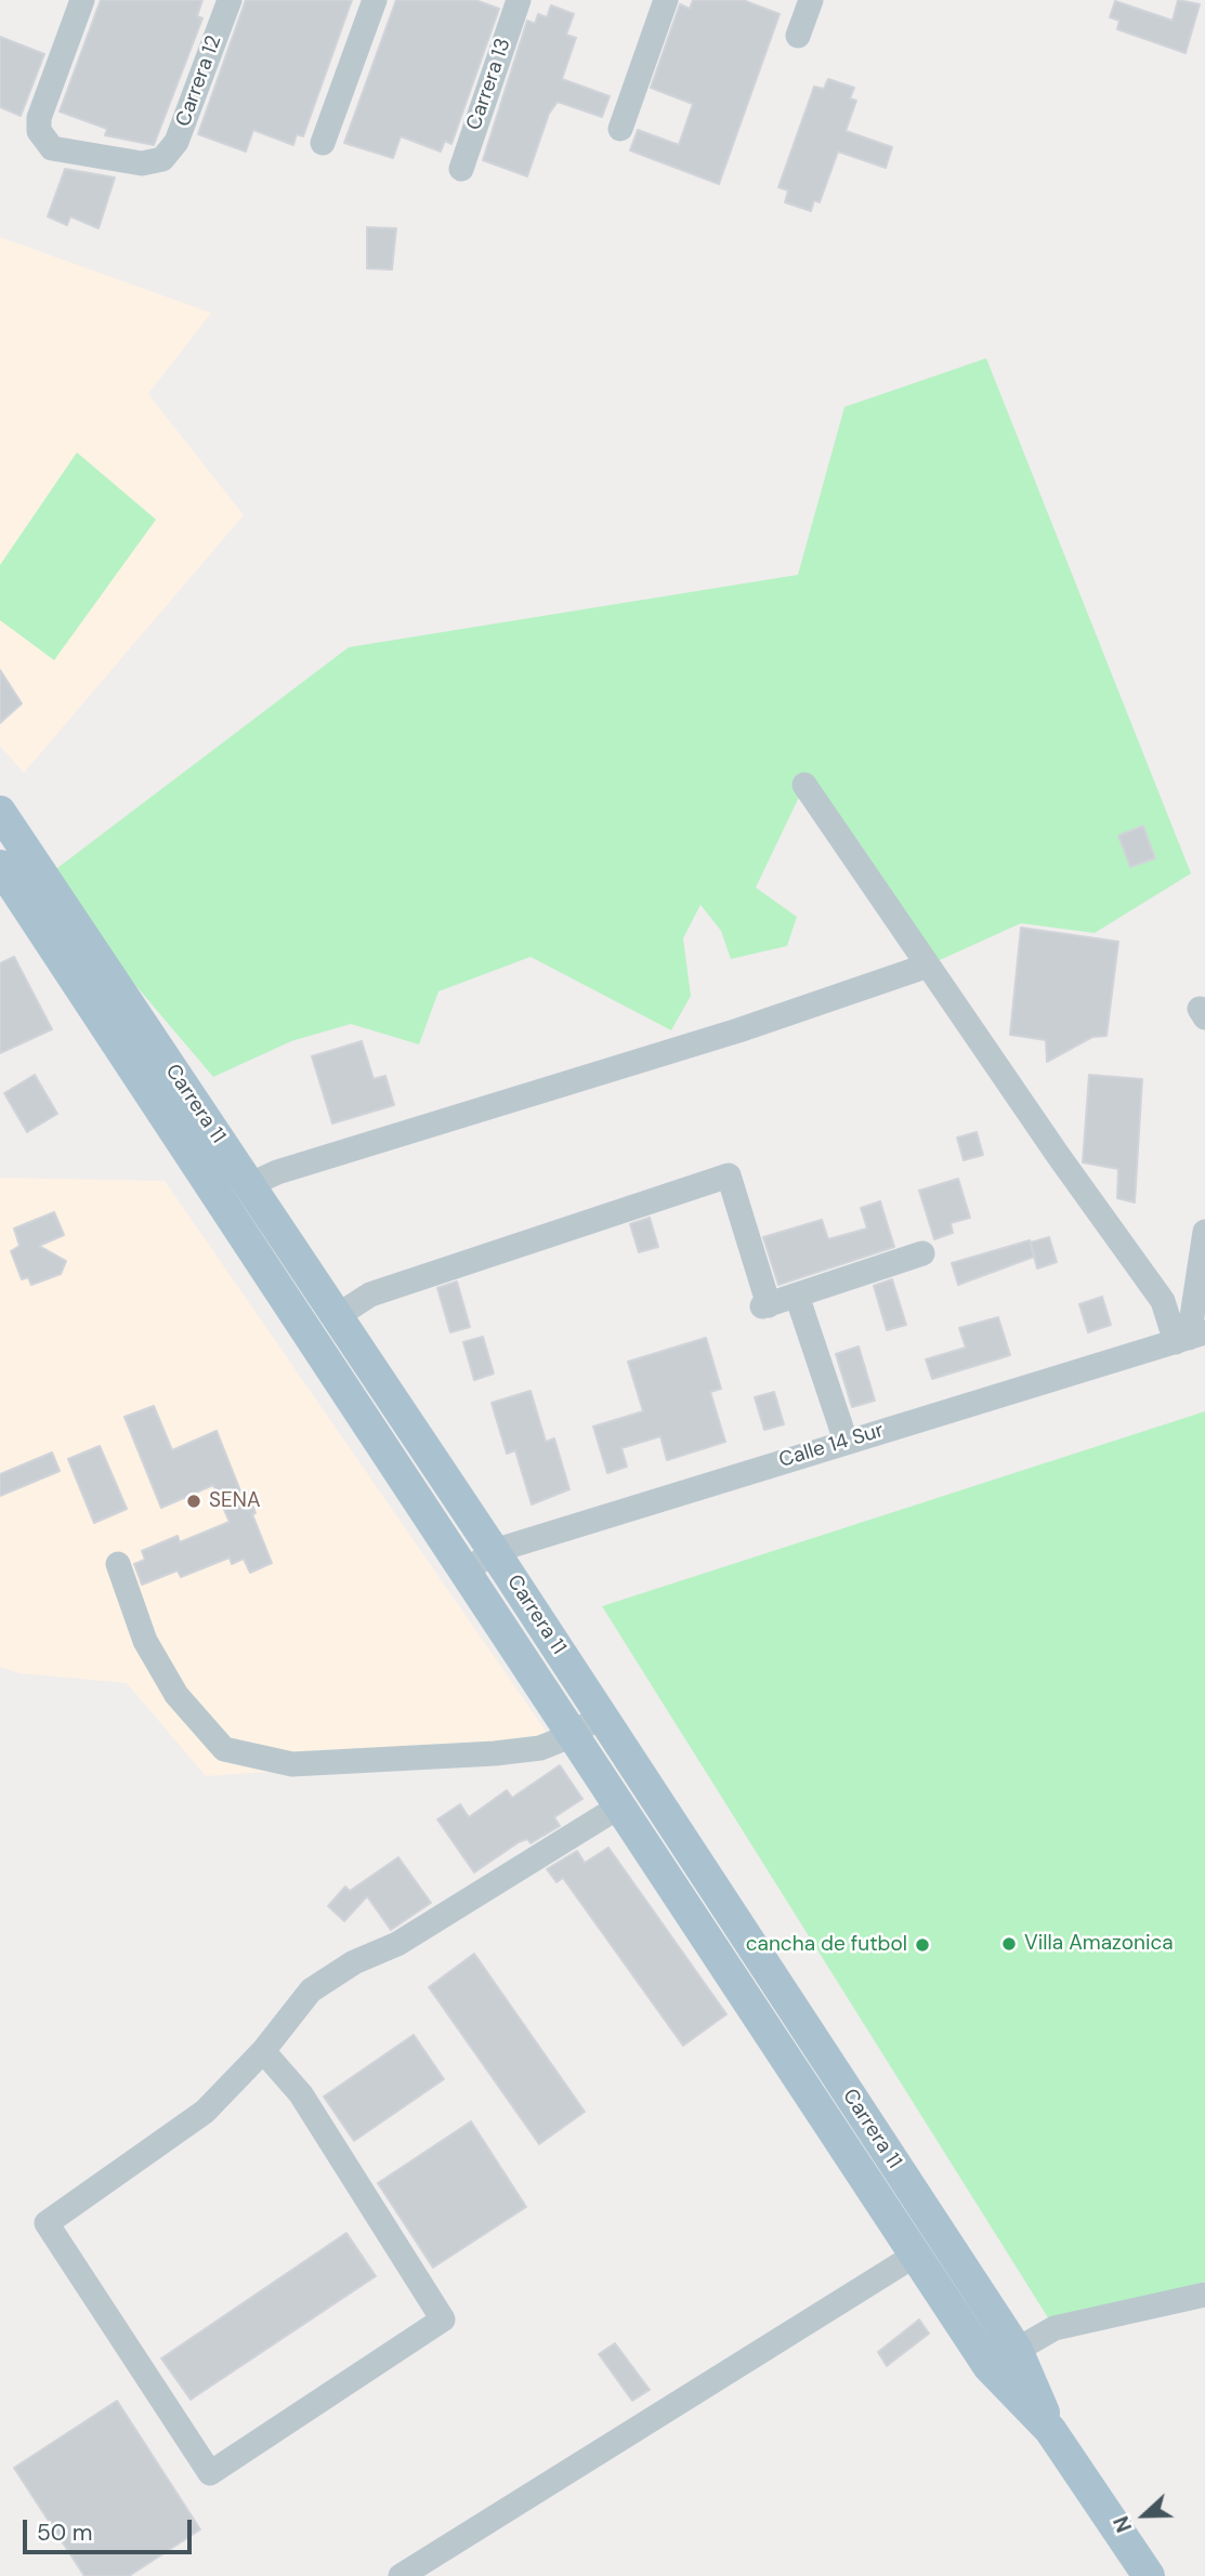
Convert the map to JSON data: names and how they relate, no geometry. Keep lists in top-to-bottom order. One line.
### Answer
{"streets":{"main road":["Carrera 11"],"street":["Carrera 12","Carrera 13","Calle 14 Sur"]},"crossings":[["Carrera 11","Calle 14 Sur"]],"places":["SENA","Villa Amazonica","cancha de futbol"],"scale_bar":"50 m","north":"left"}
